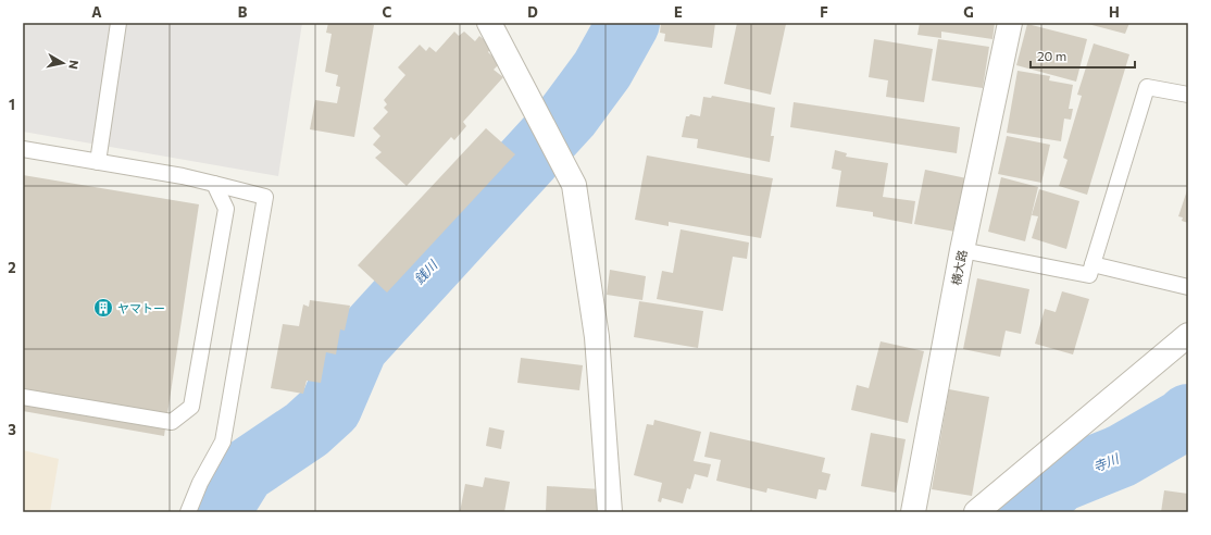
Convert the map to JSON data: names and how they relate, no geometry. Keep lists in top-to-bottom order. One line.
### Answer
{"streets":{"street":["横大路"]},"water":["銭川","寺川"],"places":{"building":["ヤマトー"]},"scale_bar":"20 m","north":"right","grid":{"columns":["A","B","C","D","E","F","G","H"],"rows":["1","2","3"]}}
